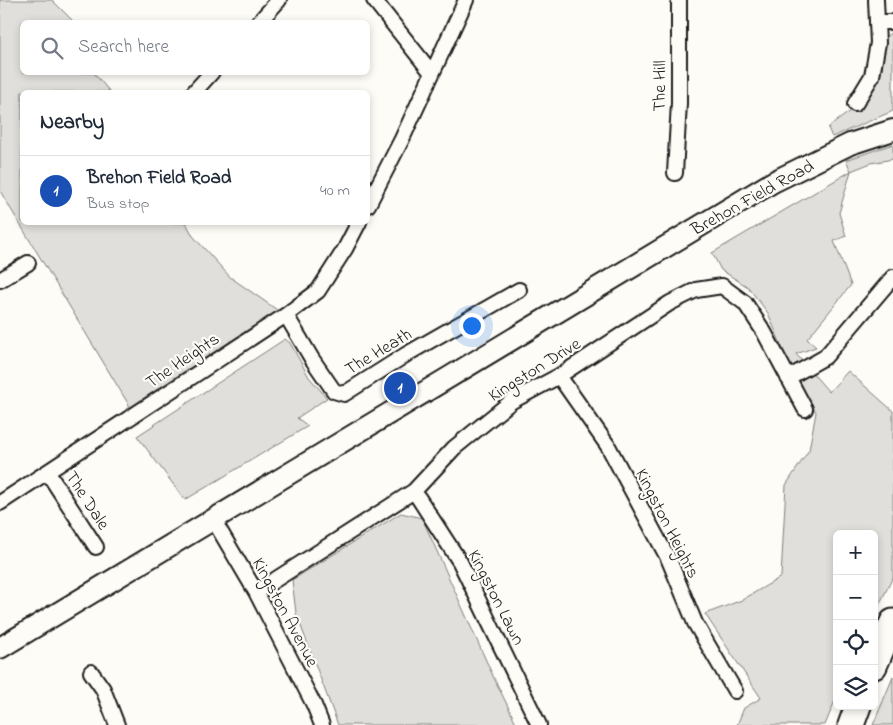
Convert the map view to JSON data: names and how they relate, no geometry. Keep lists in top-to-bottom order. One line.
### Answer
{"streets":{"main road":["Brehon Field Road"],"street":["The Hill","The Heath","The Heights","Kingston Drive","The Dale","Kingston Heights","Kingston Lawn","Kingston Avenue"]},"crossings":[["Brehon Field Road","Kingston Avenue"],["The Heath","The Heights"],["The Heights","The Dale"],["Kingston Drive","Kingston Heights"],["Kingston Drive","Kingston Lawn"],["Kingston Drive","Kingston Avenue"]],"page":{"search":"Search here","heading":"Nearby","list":[{"mark":"1","name":"Brehon Field Road","note":"Bus stop","value":"40 m"}],"pins":"1","map_buttons":["+","−"]}}
